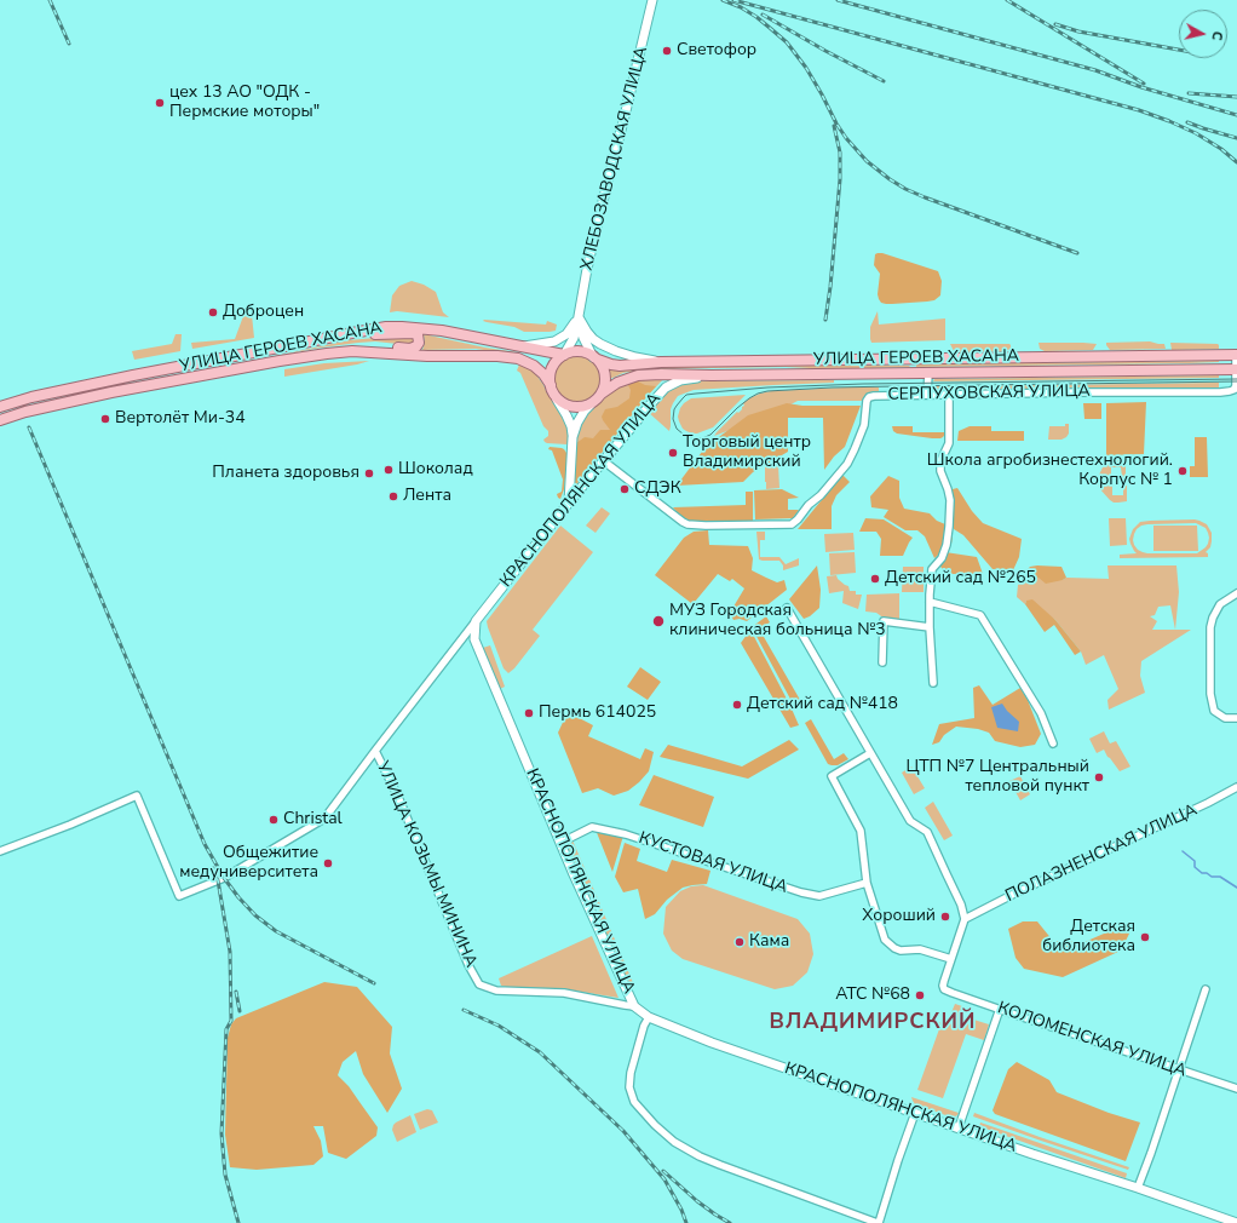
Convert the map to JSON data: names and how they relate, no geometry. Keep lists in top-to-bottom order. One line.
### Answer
{"streets":{"main road":["ХЛЕБОЗАВОДСКАЯ УЛИЦА","УЛИЦА ГЕРОЕВ ХАСАНА","КРАСНОПОЛЯНСКАЯ УЛИЦА"],"street":["СЕРПУХОВСКАЯ УЛИЦА","ПОЛАЗНЕНСКАЯ УЛИЦА","КУСТОВАЯ УЛИЦА","УЛИЦА КОЗЬМЫ МИНИНА","КОЛОМЕНСКАЯ УЛИЦА"]},"crossings":[["ХЛЕБОЗАВОДСКАЯ УЛИЦА","УЛИЦА ГЕРОЕВ ХАСАНА"],["УЛИЦА ГЕРОЕВ ХАСАНА","КРАСНОПОЛЯНСКАЯ УЛИЦА"],["СЕРПУХОВСКАЯ УЛИЦА","КРАСНОПОЛЯНСКАЯ УЛИЦА"],["КРАСНОПОЛЯНСКАЯ УЛИЦА","КУСТОВАЯ УЛИЦА"],["КРАСНОПОЛЯНСКАЯ УЛИЦА","УЛИЦА КОЗЬМЫ МИНИНА"]],"districts":["ВЛАДИМИРСКИЙ"],"places":["Светофор","цех 13 АО \"ОДК - Пермские моторы\"","Доброцен","Вертолёт Ми-34","Торговый центр Владимирский","Шоколад","Школа агробизнестехнологий. Корпус № 1","Планета здоровья","СДЭК","Лента","Детский сад №265","МУЗ Городская клиническая больница №3","Детский сад №418","Пермь 614025","ЦТП №7 Центральный тепловой пункт","Christal","Общежитие медуниверситета","Хороший","Детская библиотека","Кама","АТС №68"],"north":"right"}
